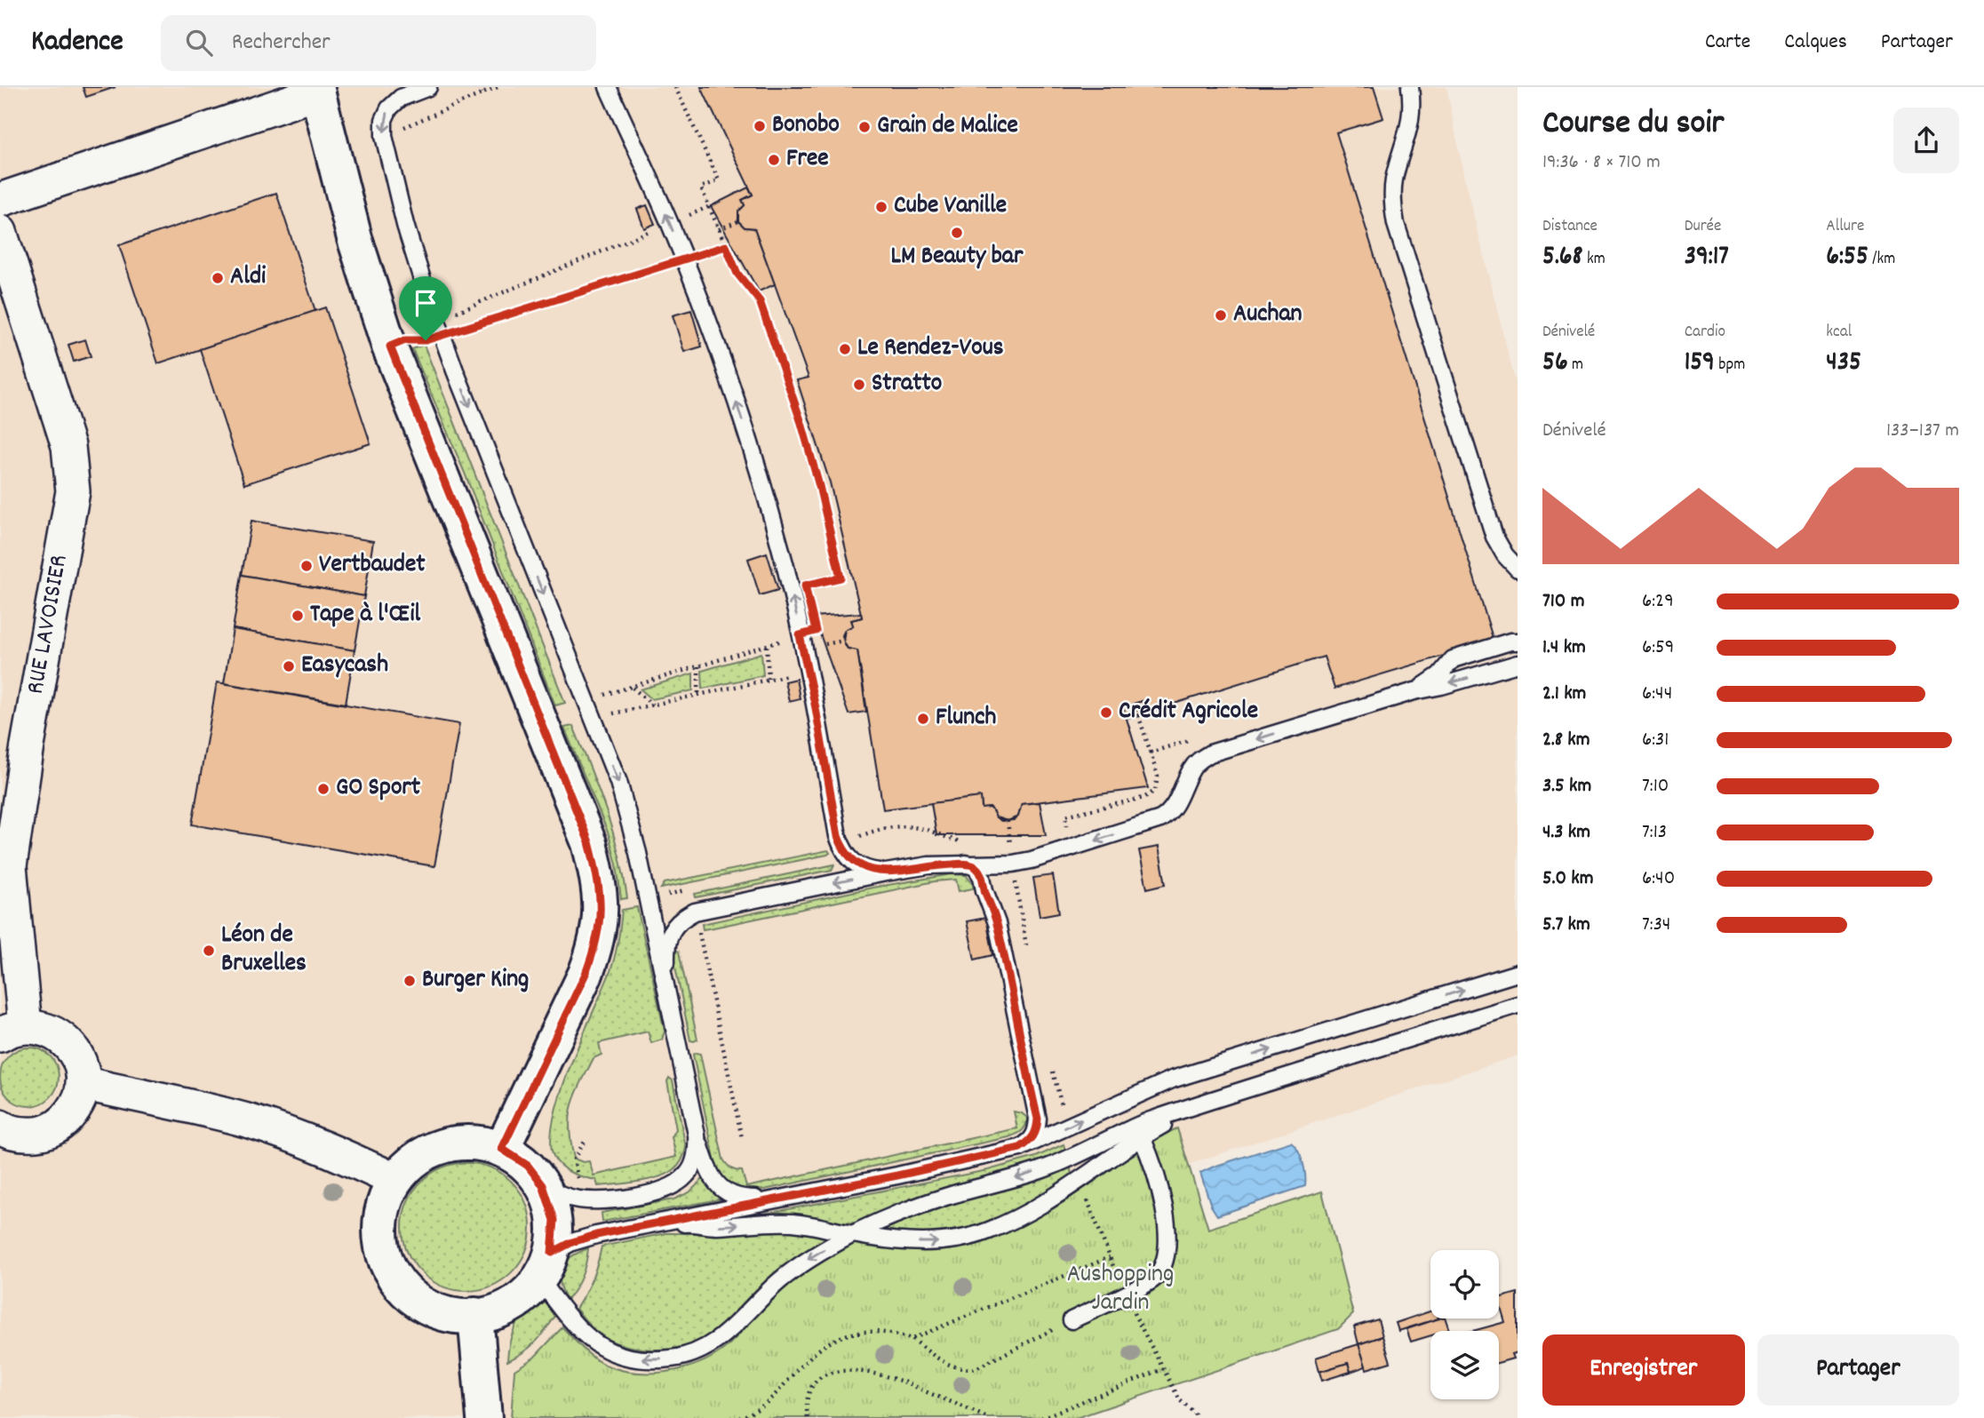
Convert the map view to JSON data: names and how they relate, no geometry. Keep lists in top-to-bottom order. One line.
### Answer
{"streets":{"street":["RUE LAVOISIER"]},"parks":["Aushopping Jardin"],"places":["Bonobo","Grain de Malice","Free","Cube Vanille","LM Beauty bar","Aldi","Auchan","Le Rendez-Vous","Stratto","Vertbaudet","Tape à l'Œil","Easycash","Crédit Agricole","Flunch","GO Sport","Léon de Bruxelles","Burger King"],"page":{"header":"Kadence","search":"Rechercher","nav":["Carte","Calques","Partager"],"heading":["Course du soir","19:36 · 8 × 710 m"],"stats":[["Distance","5.68 km"],["Durée","39:17"],["Allure","6:55 /km"],["Dénivelé","56 m"],["Cardio","159 bpm"],["kcal","435"]],"chart":["Dénivelé","133–137 m"],"list":[{"name":"710 m","note":"6:29"},{"name":"1.4 km","note":"6:59"},{"name":"2.1 km","note":"6:44"},{"name":"2.8 km","note":"6:31"},{"name":"3.5 km","note":"7:10"},{"name":"4.3 km","note":"7:13"},{"name":"5.0 km","note":"6:40"},{"name":"5.7 km","note":"7:34"}],"buttons":["Enregistrer","Partager"]}}
